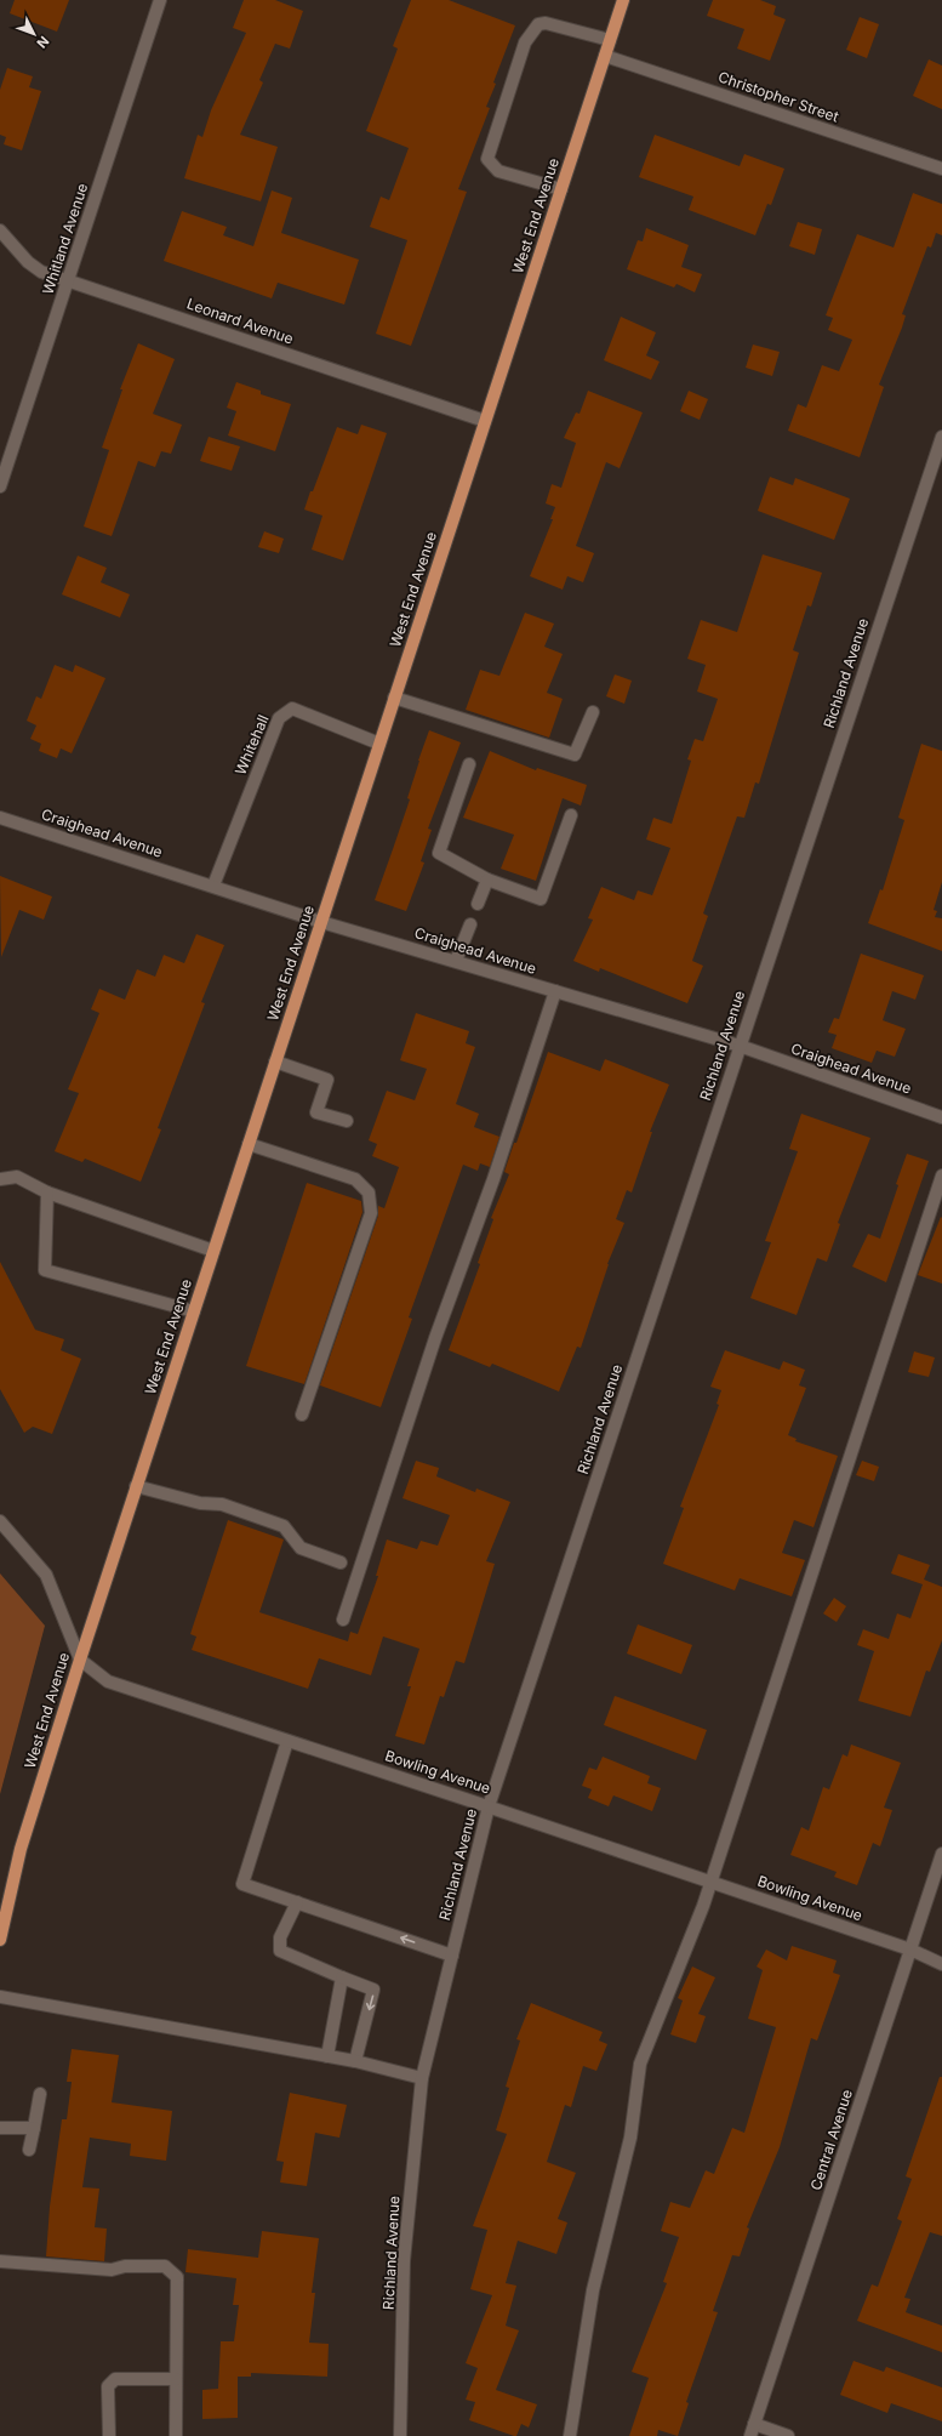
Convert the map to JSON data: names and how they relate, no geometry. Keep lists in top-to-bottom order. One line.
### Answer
{"streets":{"main road":["West End Avenue"],"street":["Christopher Street","Whitland Avenue","Leonard Avenue","Richland Avenue","Whitehall","Craighead Avenue","Bowling Avenue","Central Avenue"]},"crossings":[["Christopher Street","West End Avenue"],["West End Avenue","Leonard Avenue"],["West End Avenue","Whitehall"],["West End Avenue","Craighead Avenue"],["West End Avenue","Bowling Avenue"],["Whitland Avenue","Leonard Avenue"],["Richland Avenue","Craighead Avenue"],["Richland Avenue","Bowling Avenue"],["Whitehall","Craighead Avenue"],["Bowling Avenue","Central Avenue"]],"north":"bottom right"}
